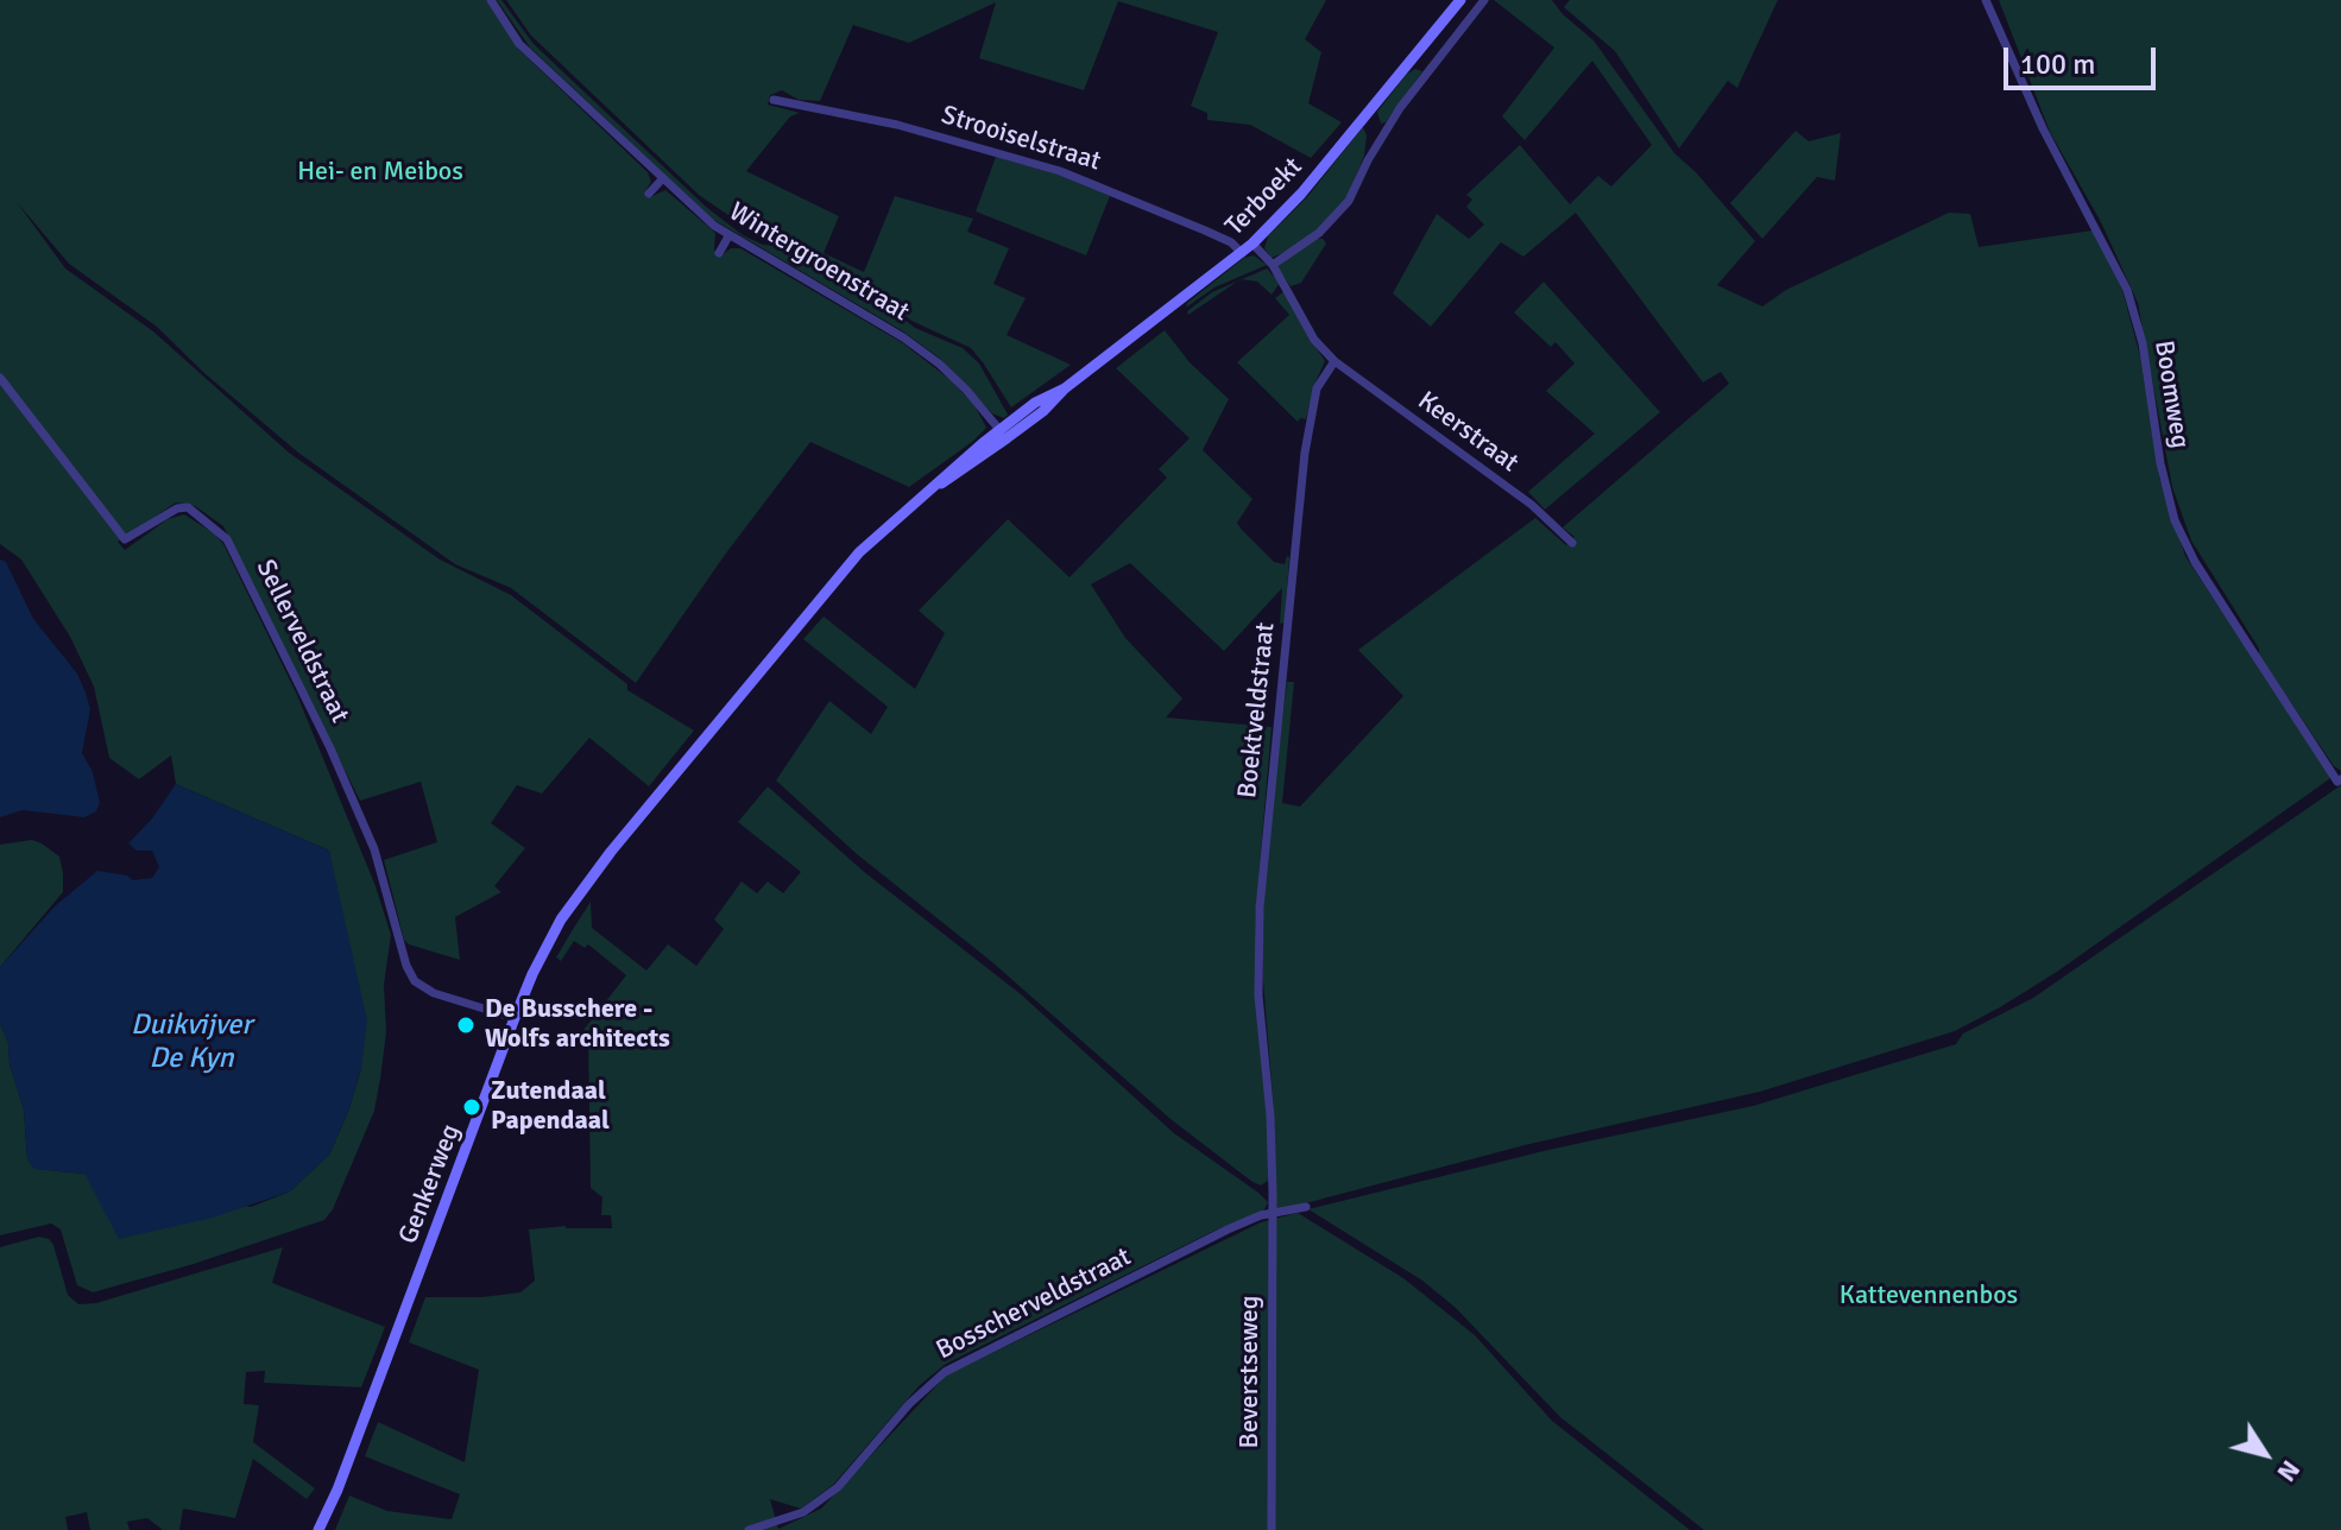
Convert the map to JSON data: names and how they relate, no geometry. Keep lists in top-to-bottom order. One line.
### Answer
{"streets":{"main road":["Terboekt","Genkerweg"],"street":["Strooiselstraat","Wintergroenstraat","Boomweg","Keerstraat","Sellerveldstraat","Boektveldstraat","Bosscherveldstraat","Beverstseweg"]},"crossings":[["Strooiselstraat","Terboekt"],["Terboekt","Wintergroenstraat"],["Terboekt","Genkerweg"],["Keerstraat","Boektveldstraat"],["Sellerveldstraat","Genkerweg"],["Boektveldstraat","Bosscherveldstraat"],["Boektveldstraat","Beverstseweg"],["Bosscherveldstraat","Beverstseweg"]],"water":["Duikvijver De Kyn"],"parks":["Hei- en Meibos","Kattevennenbos"],"places":["De Busschere - Wolfs architects","Zutendaal Papendaal"],"scale_bar":"100 m","north":"bottom right"}
